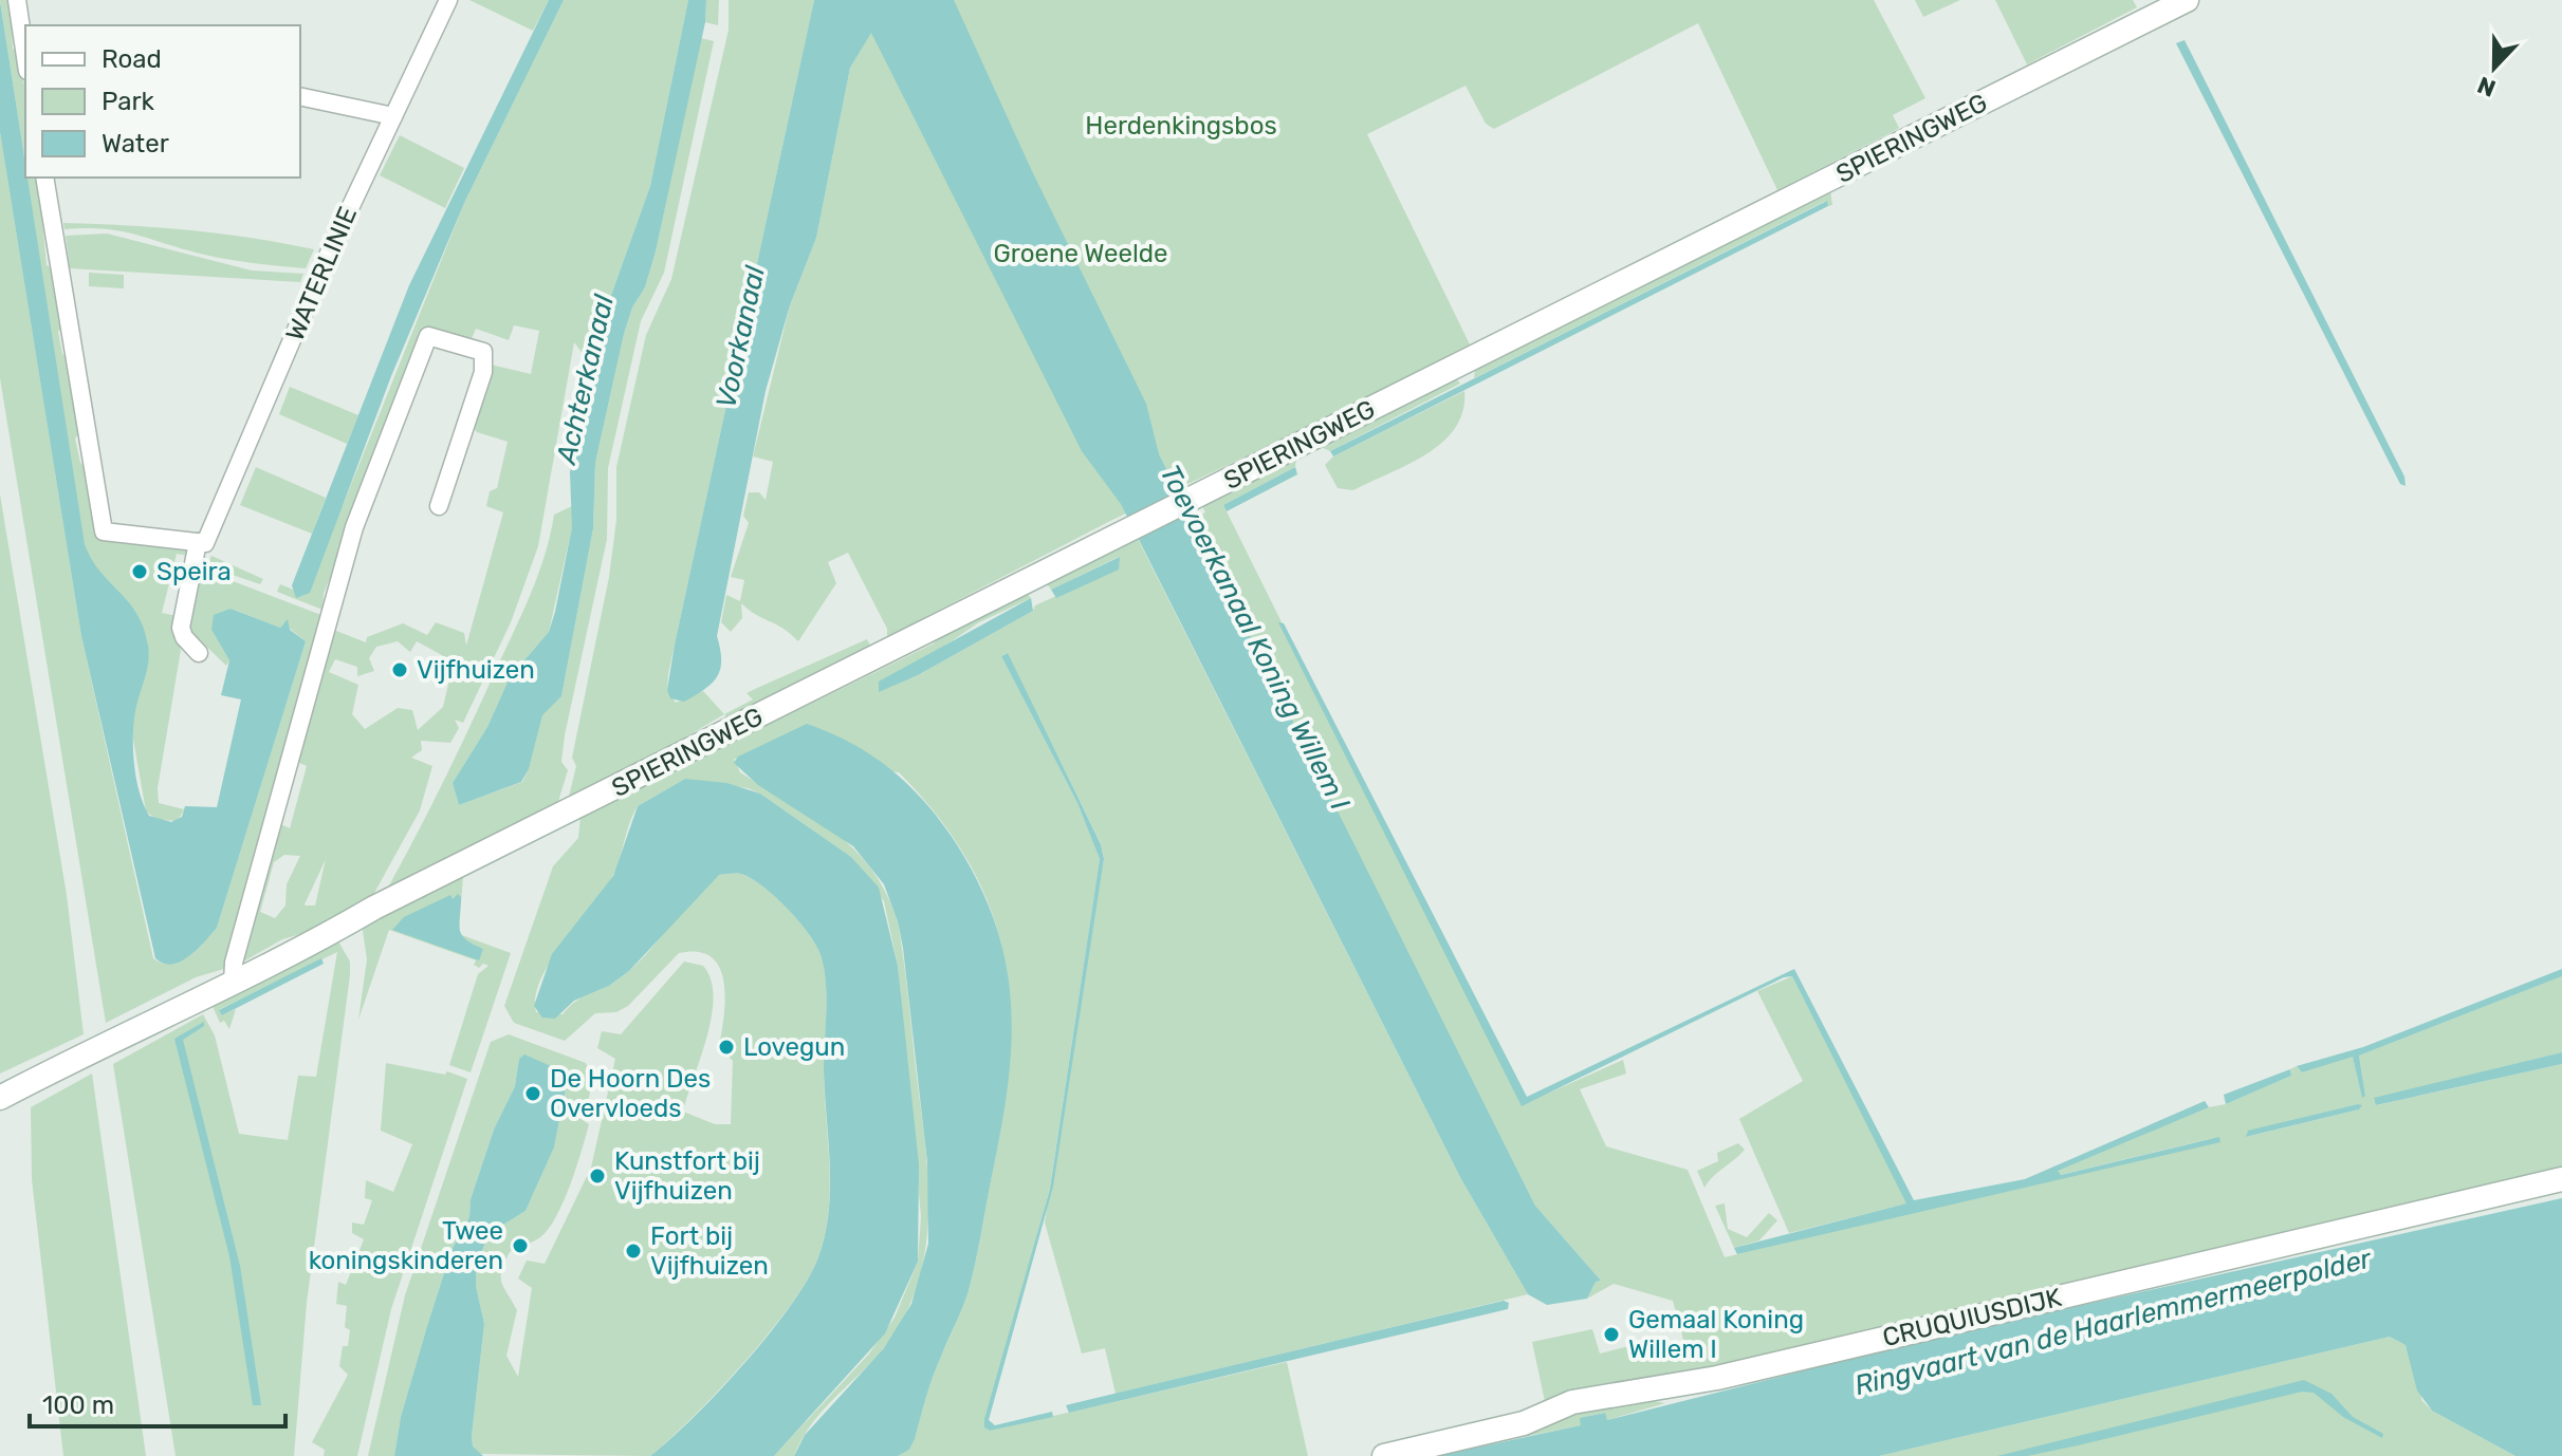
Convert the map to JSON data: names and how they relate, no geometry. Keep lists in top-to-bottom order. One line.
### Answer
{"streets":{"street":["SPIERINGWEG","WATERLINIE","CRUQUIUSDIJK"]},"water":["Voorkanaal","Achterkanaal","Toevoerkanaal Koning Willem I","Ringvaart van de Haarlemmermeerpolder"],"parks":["Herdenkingsbos","Groene Weelde"],"places":["Speira","Vijfhuizen","Lovegun","De Hoorn Des Overvloeds","Kunstfort bij Vijfhuizen","Twee koningskinderen","Fort bij Vijfhuizen","Gemaal Koning Willem I"],"legend":["Road","Park","Water"],"scale_bar":"100 m","north":"bottom"}
